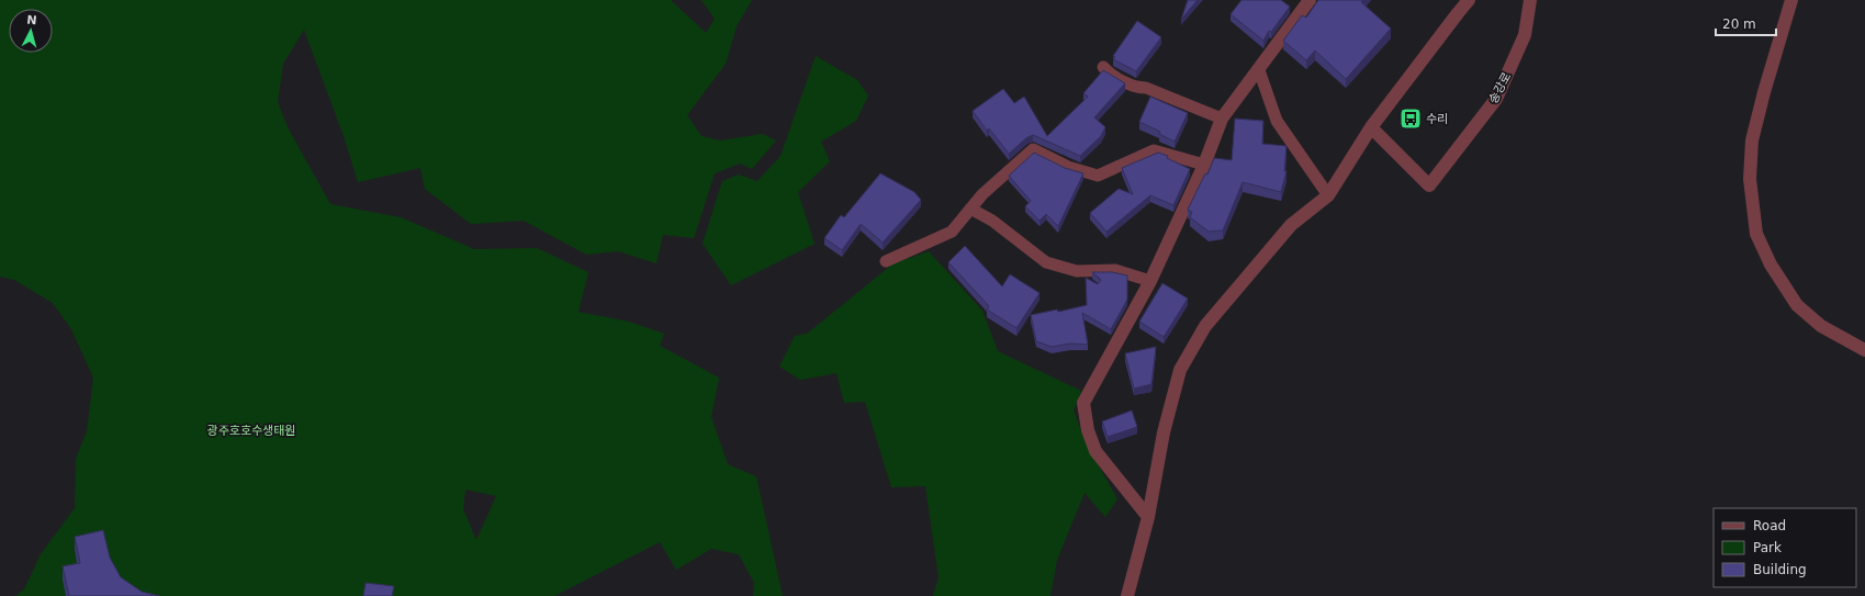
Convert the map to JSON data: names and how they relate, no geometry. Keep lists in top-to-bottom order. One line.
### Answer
{"streets":{"street":["송강로"]},"parks":["광주호호수생태원"],"places":{"bus stop":["수리"]},"legend":["Road","Park","Building"],"scale_bar":"20 m","north":"top"}
